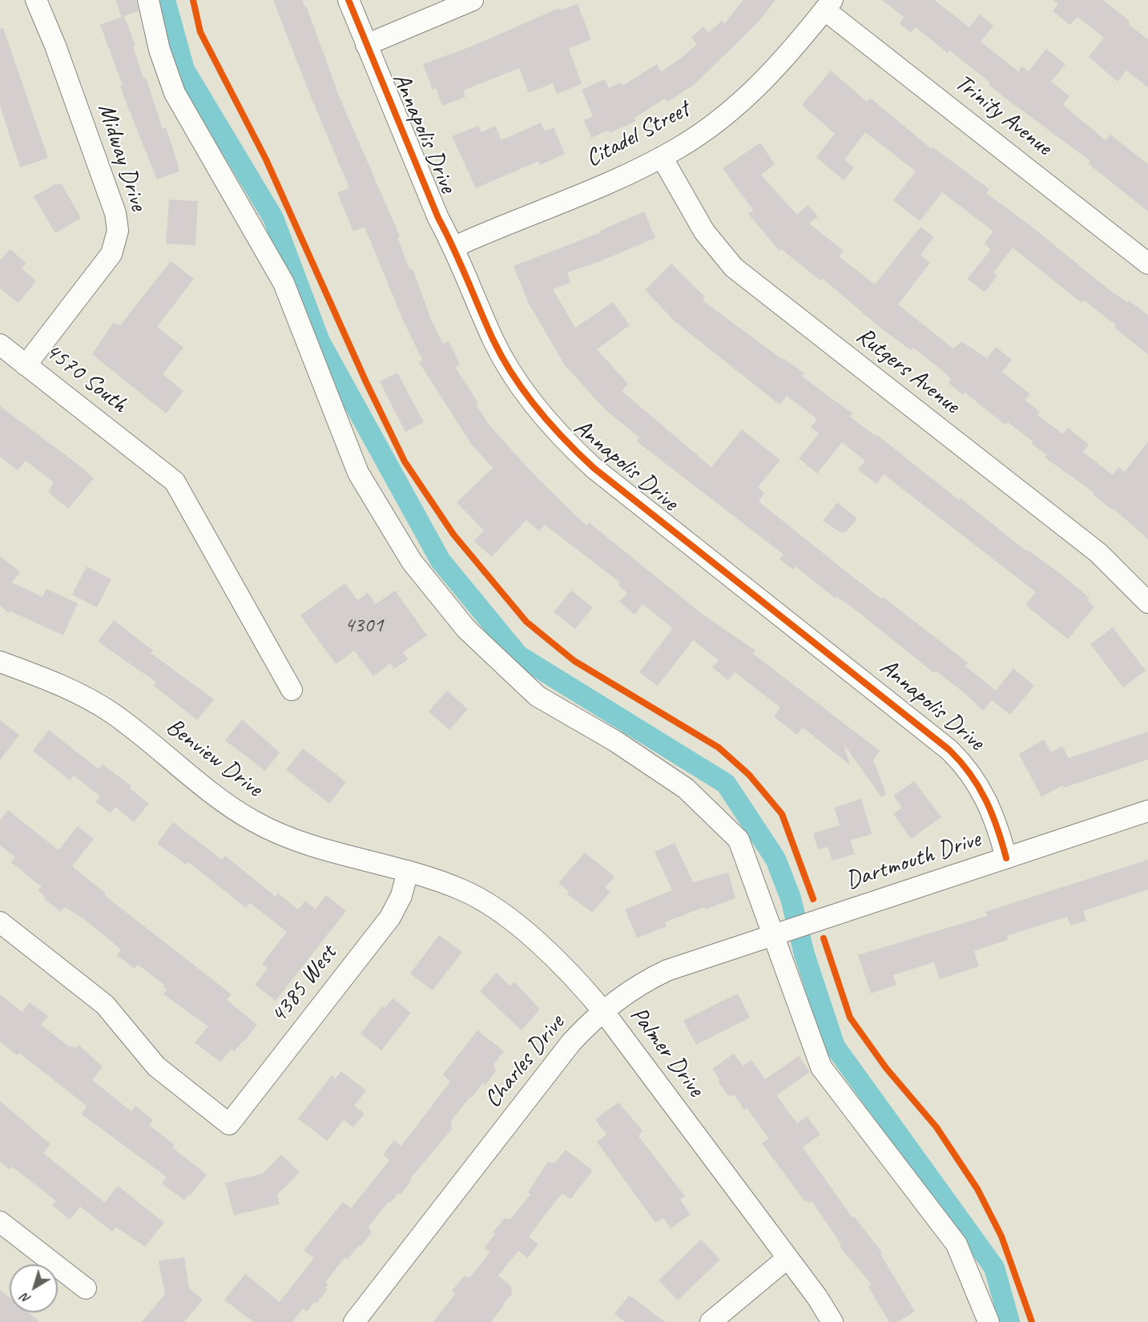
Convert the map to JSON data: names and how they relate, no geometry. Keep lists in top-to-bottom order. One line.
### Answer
{"streets":{"street":["Trinity Avenue","Annapolis Drive","Citadel Street","Midway Drive","Rutgers Avenue","4570 South","Benview Drive","Dartmouth Drive","4385 West","Palmer Drive","Charles Drive"]},"crossings":[["Trinity Avenue","Citadel Street"],["Annapolis Drive","Citadel Street"],["Annapolis Drive","Dartmouth Drive"],["Citadel Street","Rutgers Avenue"],["Midway Drive","4570 South"],["Benview Drive","4385 West"],["Benview Drive","Palmer Drive"],["Dartmouth Drive","Charles Drive"],["4385 West","Palmer Drive"],["Palmer Drive","Charles Drive"]],"house_numbers":["4301"],"north":"bottom left"}
